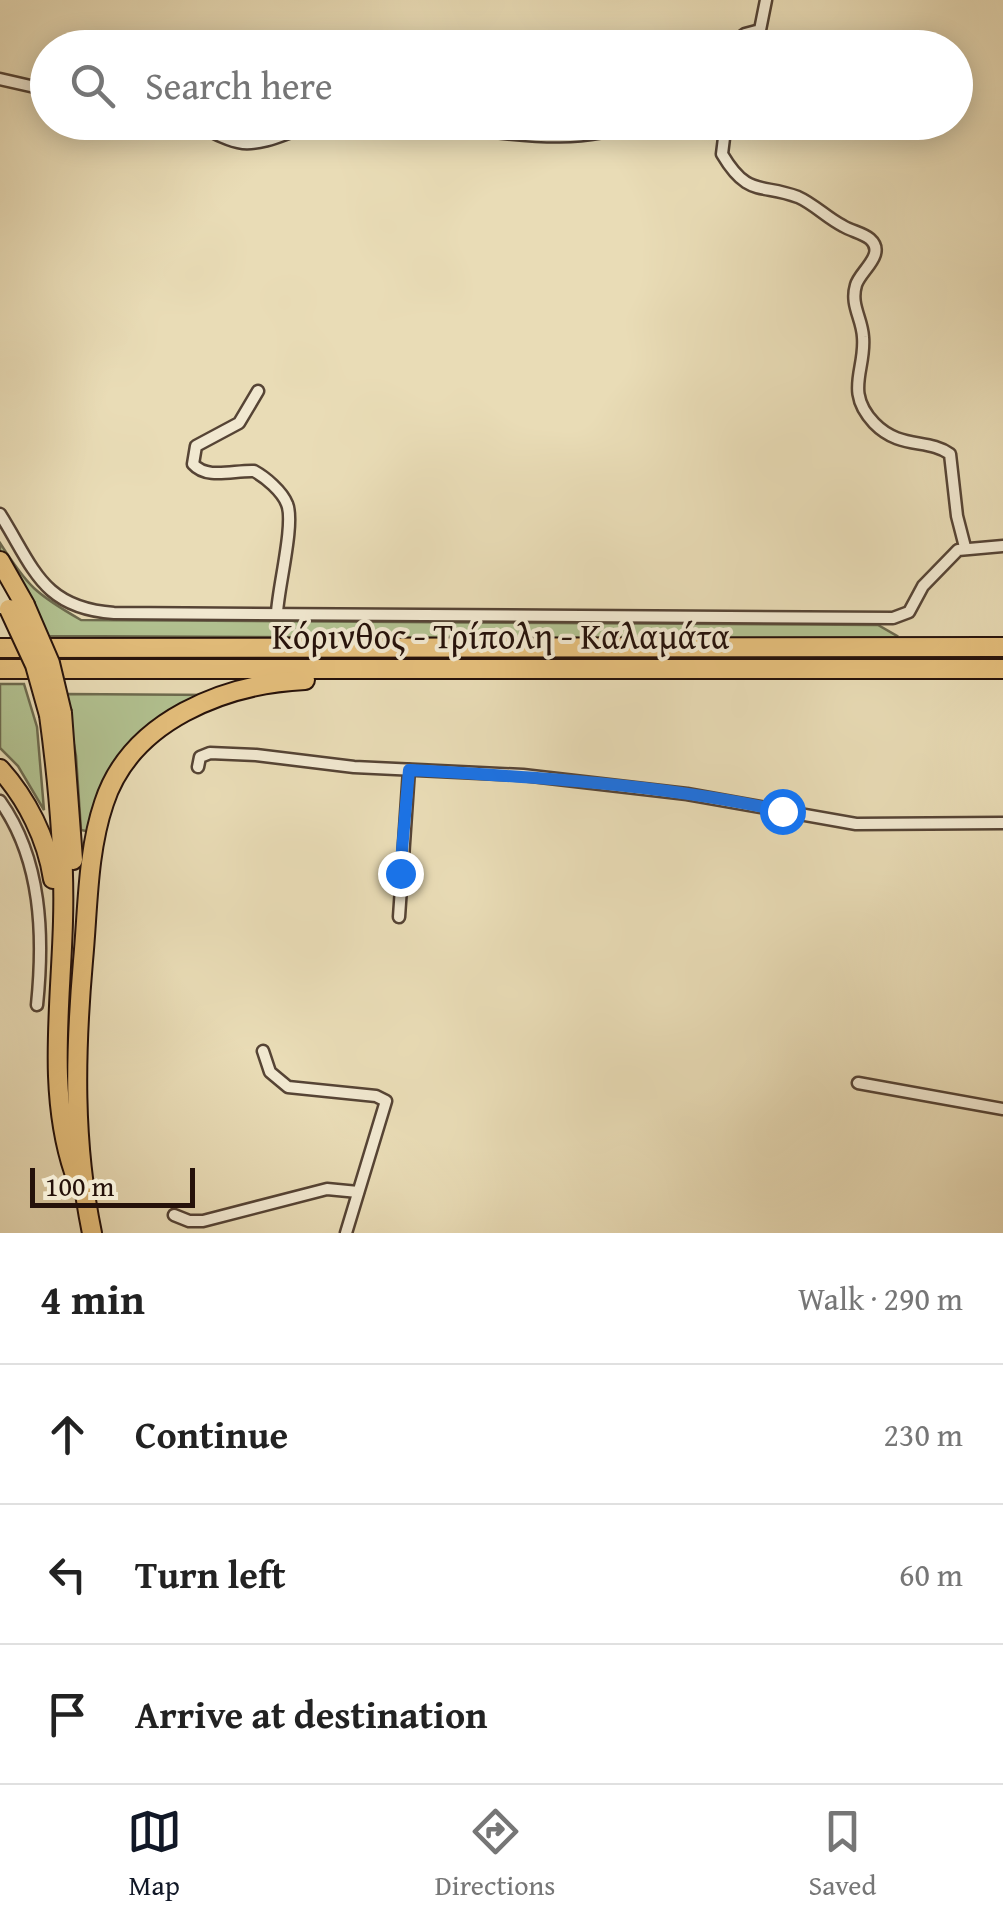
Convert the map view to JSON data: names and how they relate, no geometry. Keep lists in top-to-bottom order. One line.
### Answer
{"streets":{"highway":["Κόρινθος - Τρίπολη - Καλαμάτα"]},"scale_bar":"100 m","page":{"search":"Search here","scale":"100 m","heading":["4 min","Walk · 290 m"],"list":[["Continue","230 m"],["Turn left","60 m"],"Arrive at destination"],"nav":["Map","Directions","Saved"]}}
